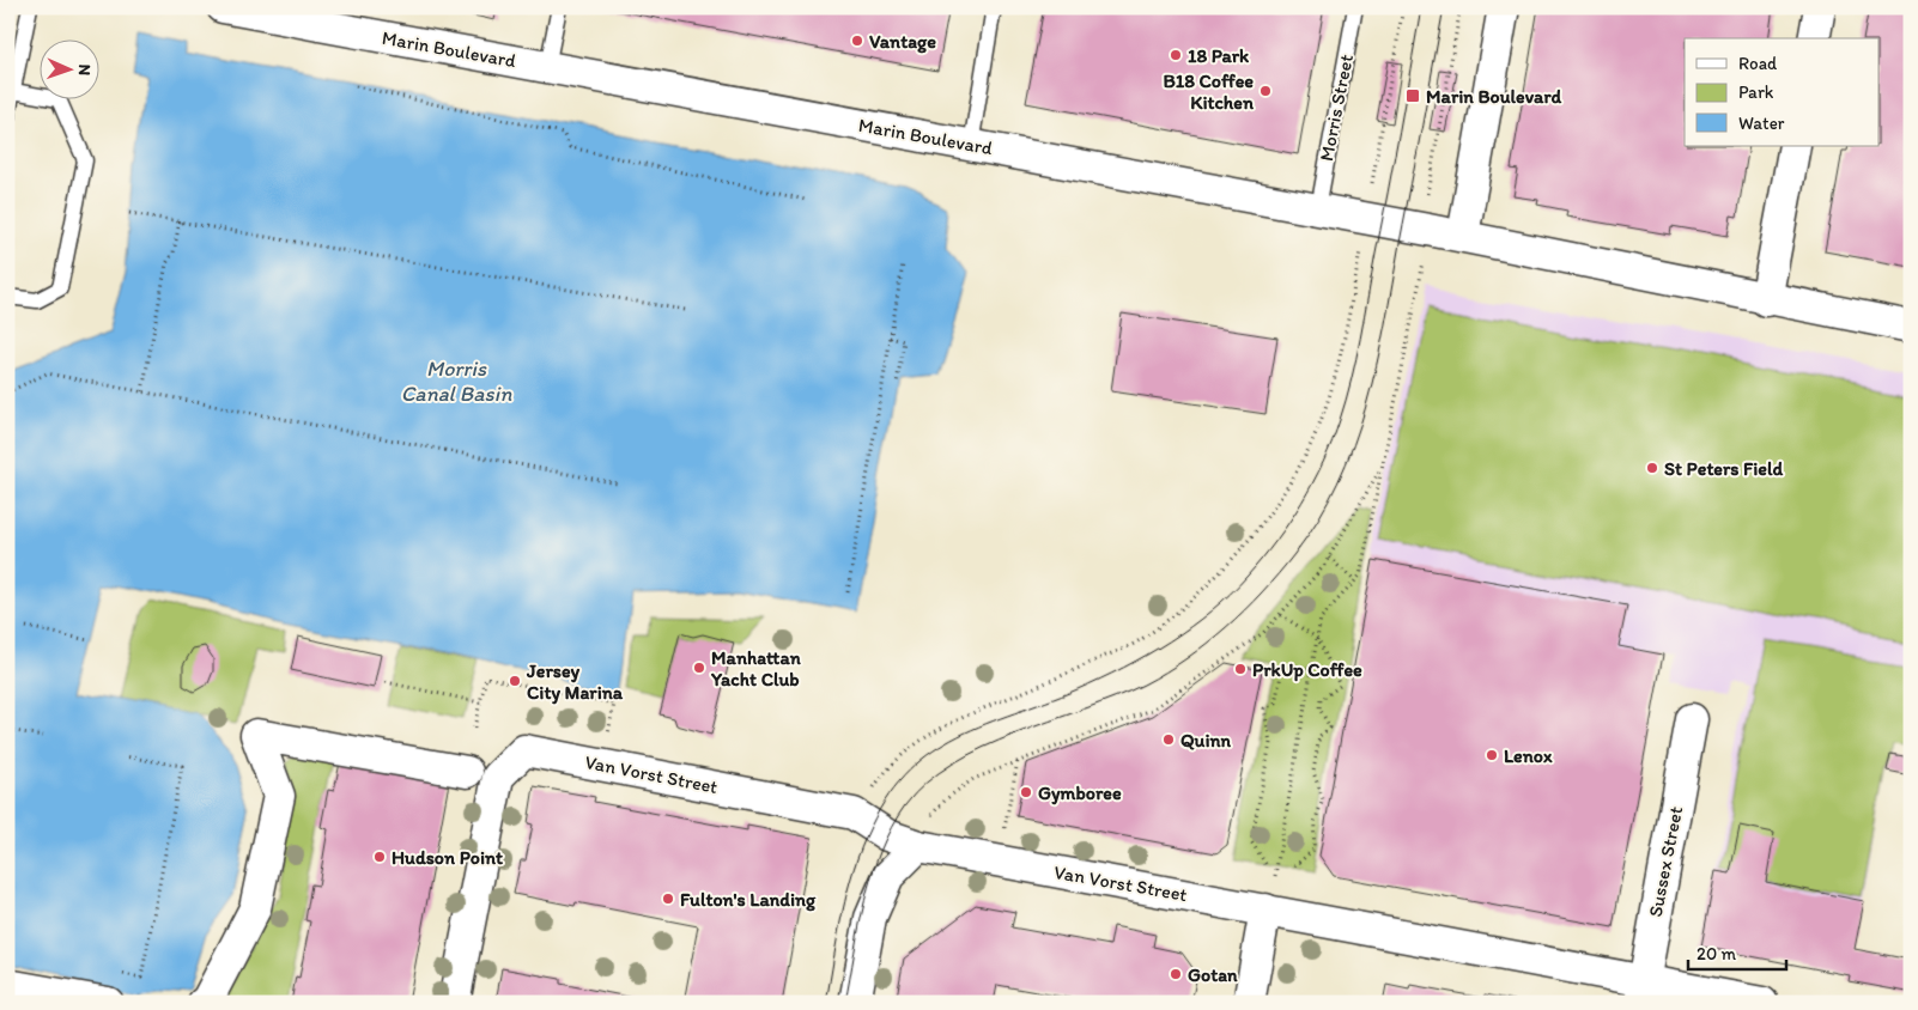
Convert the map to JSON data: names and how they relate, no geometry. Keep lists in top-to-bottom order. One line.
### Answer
{"streets":{"street":["Marin Boulevard","Van Vorst Street","Sussex Street"],"lane":["Morris Street"]},"crossings":[["Marin Boulevard","Morris Street"],["Van Vorst Street","Sussex Street"]],"water":["Morris Canal Basin"],"places":{"other":["Vantage","18 Park","B18 Coffee Kitchen","St Peters Field","Manhattan Yacht Club","PrkUp Coffee","Jersey City Marina","Quinn","Lenox","Gymboree","Hudson Point","Fulton's Landing","Gotan"],"transit":["Marin Boulevard"]},"legend":["Road","Park","Water"],"scale_bar":"20 m","north":"right"}
